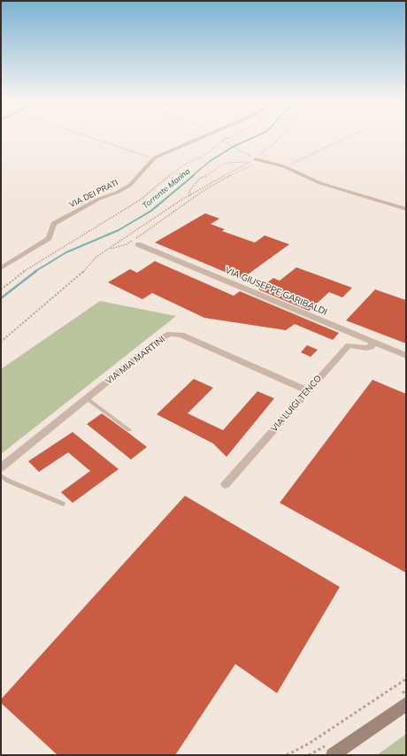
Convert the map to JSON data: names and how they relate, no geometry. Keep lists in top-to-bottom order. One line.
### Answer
{"streets":{"street":["VIA DEI PRATI","VIA GIUSEPPE GARIBALDI","VIA MIA MARTINI","VIA LUIGI TENCO"]},"crossings":[["VIA GIUSEPPE GARIBALDI","VIA LUIGI TENCO"],["VIA MIA MARTINI","VIA LUIGI TENCO"]],"water":["Torrente Marina"]}
